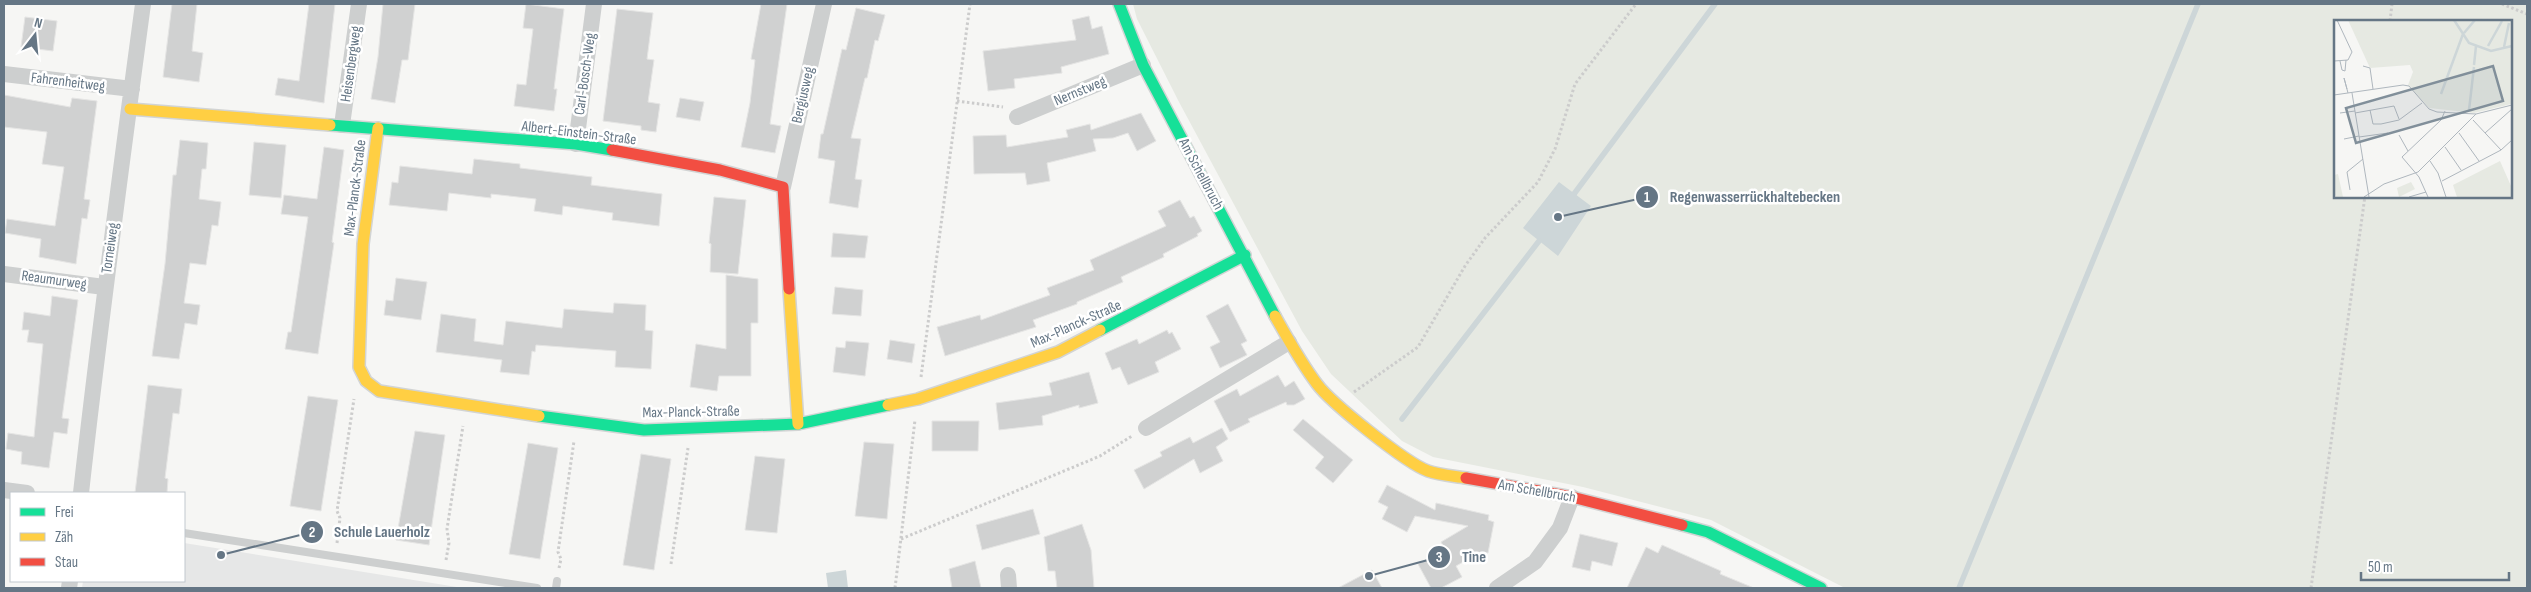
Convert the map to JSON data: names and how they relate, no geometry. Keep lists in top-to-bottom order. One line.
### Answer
{"streets":{"street":["Heisenbergweg","Carl-Bosch-Weg","Fahrenheitweg","Nernstweg","Bergiusweg","Albert-Einstein-Straße","Am Schellbruch","Max-Planck-Straße","Torneiweg","Reaumurweg"]},"crossings":[["Heisenbergweg","Albert-Einstein-Straße"],["Carl-Bosch-Weg","Albert-Einstein-Straße"],["Fahrenheitweg","Torneiweg"],["Nernstweg","Am Schellbruch"],["Bergiusweg","Albert-Einstein-Straße"],["Albert-Einstein-Straße","Max-Planck-Straße"],["Albert-Einstein-Straße","Torneiweg"],["Am Schellbruch","Max-Planck-Straße"],["Torneiweg","Reaumurweg"]],"places":["Regenwasserrückhaltebecken","Schule Lauerholz","Tine"],"legend":["Frei","Zäh","Stau"],"scale_bar":"50 m","north":"top"}
